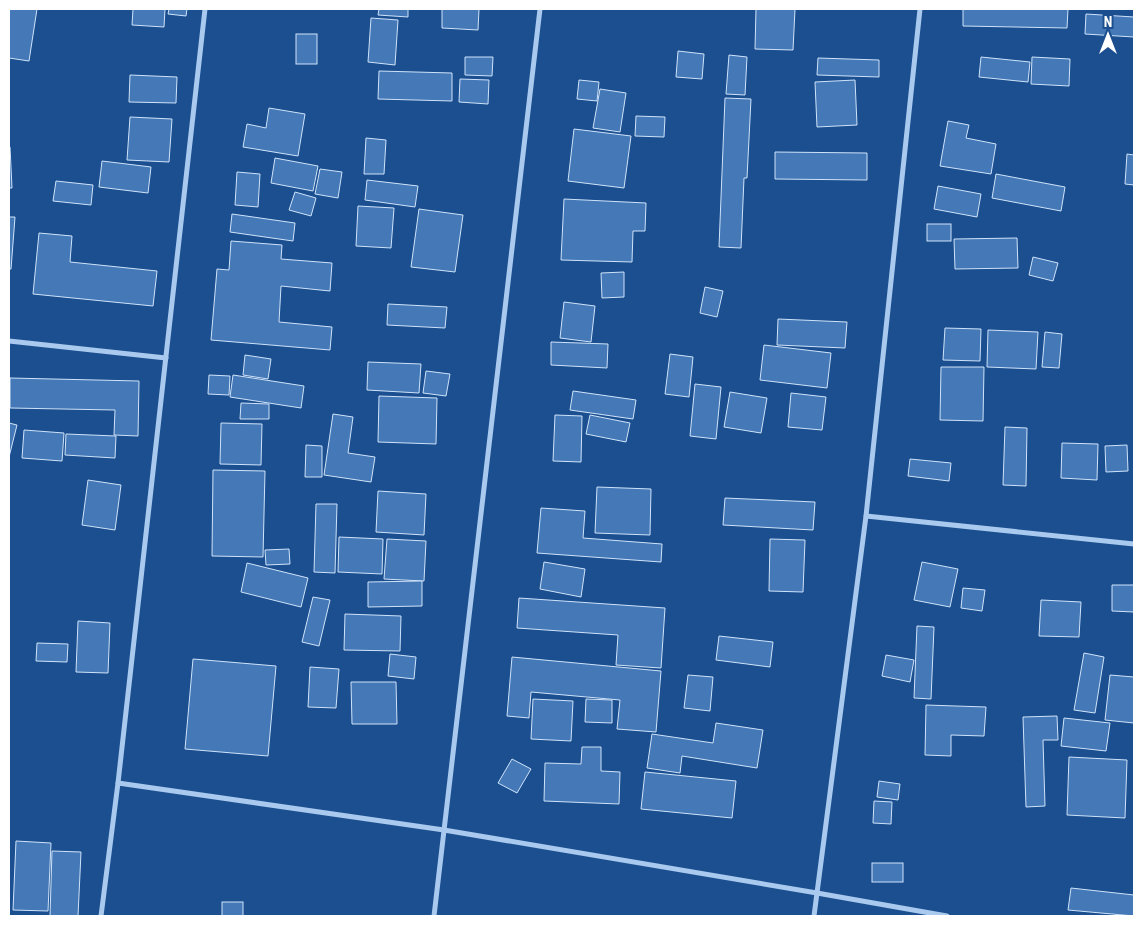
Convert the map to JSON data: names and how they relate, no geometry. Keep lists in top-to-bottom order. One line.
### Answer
{"north":"top"}
